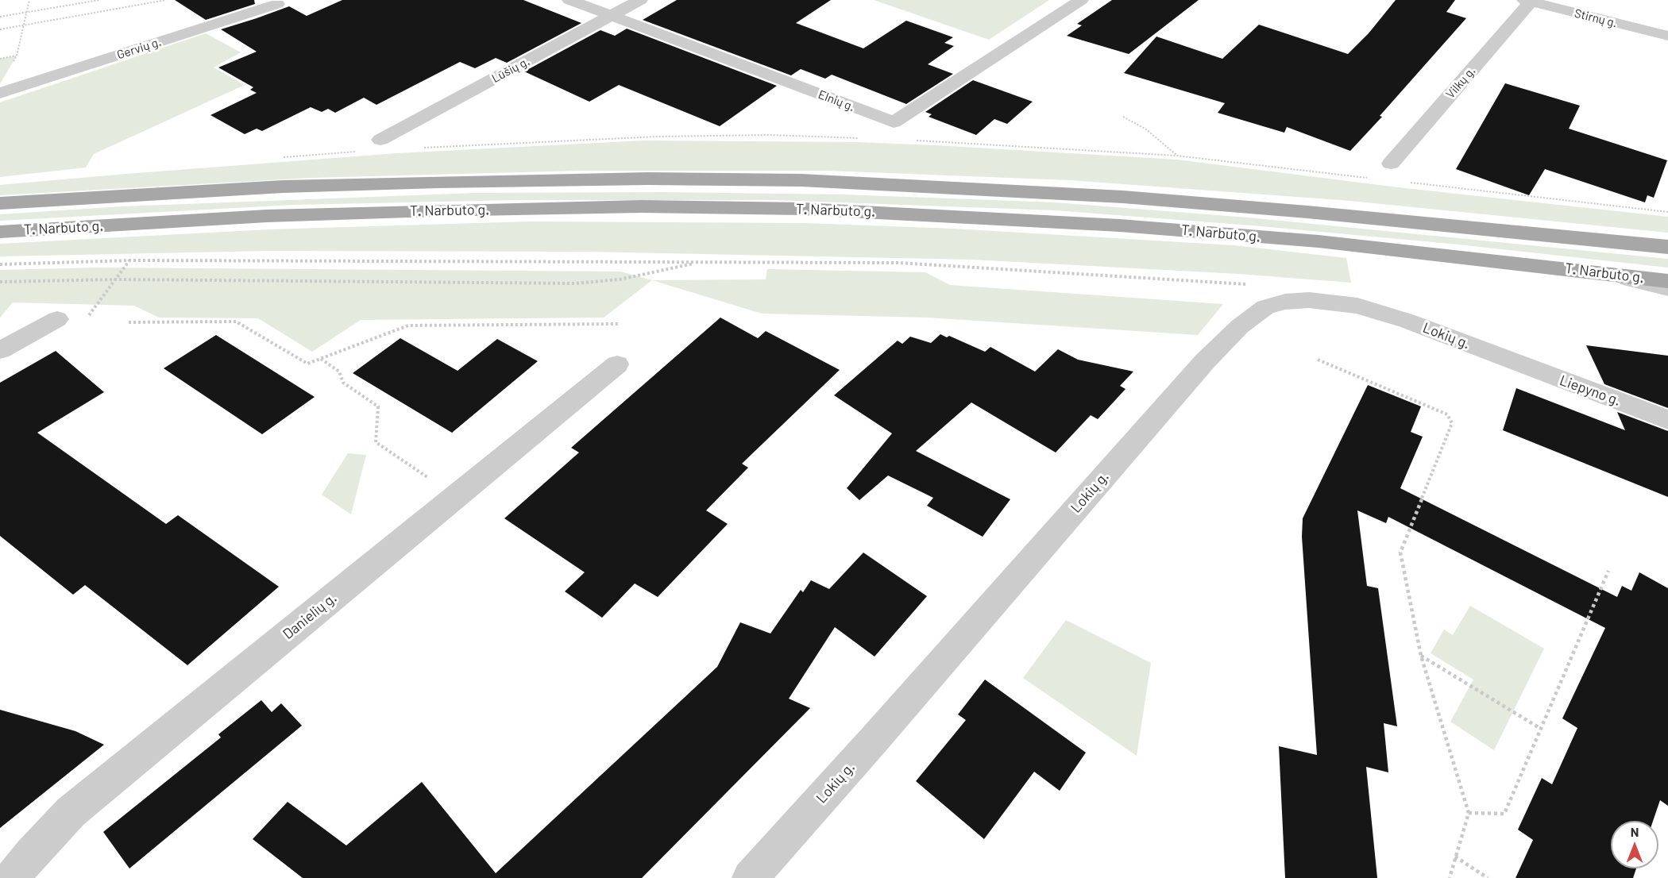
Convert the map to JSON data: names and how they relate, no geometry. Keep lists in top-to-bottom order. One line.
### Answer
{"streets":{"main road":["T. Narbuto g."],"street":["Stirnų g.","Gervių g.","Lūšių g.","Vilkų g.","Elnių g.","Lokių g.","Liepyno g.","Danielių g."]},"crossings":[["Stirnų g.","Vilkų g."],["Lūšių g.","Elnių g."],["Lokių g.","Liepyno g."]],"north":"top"}
